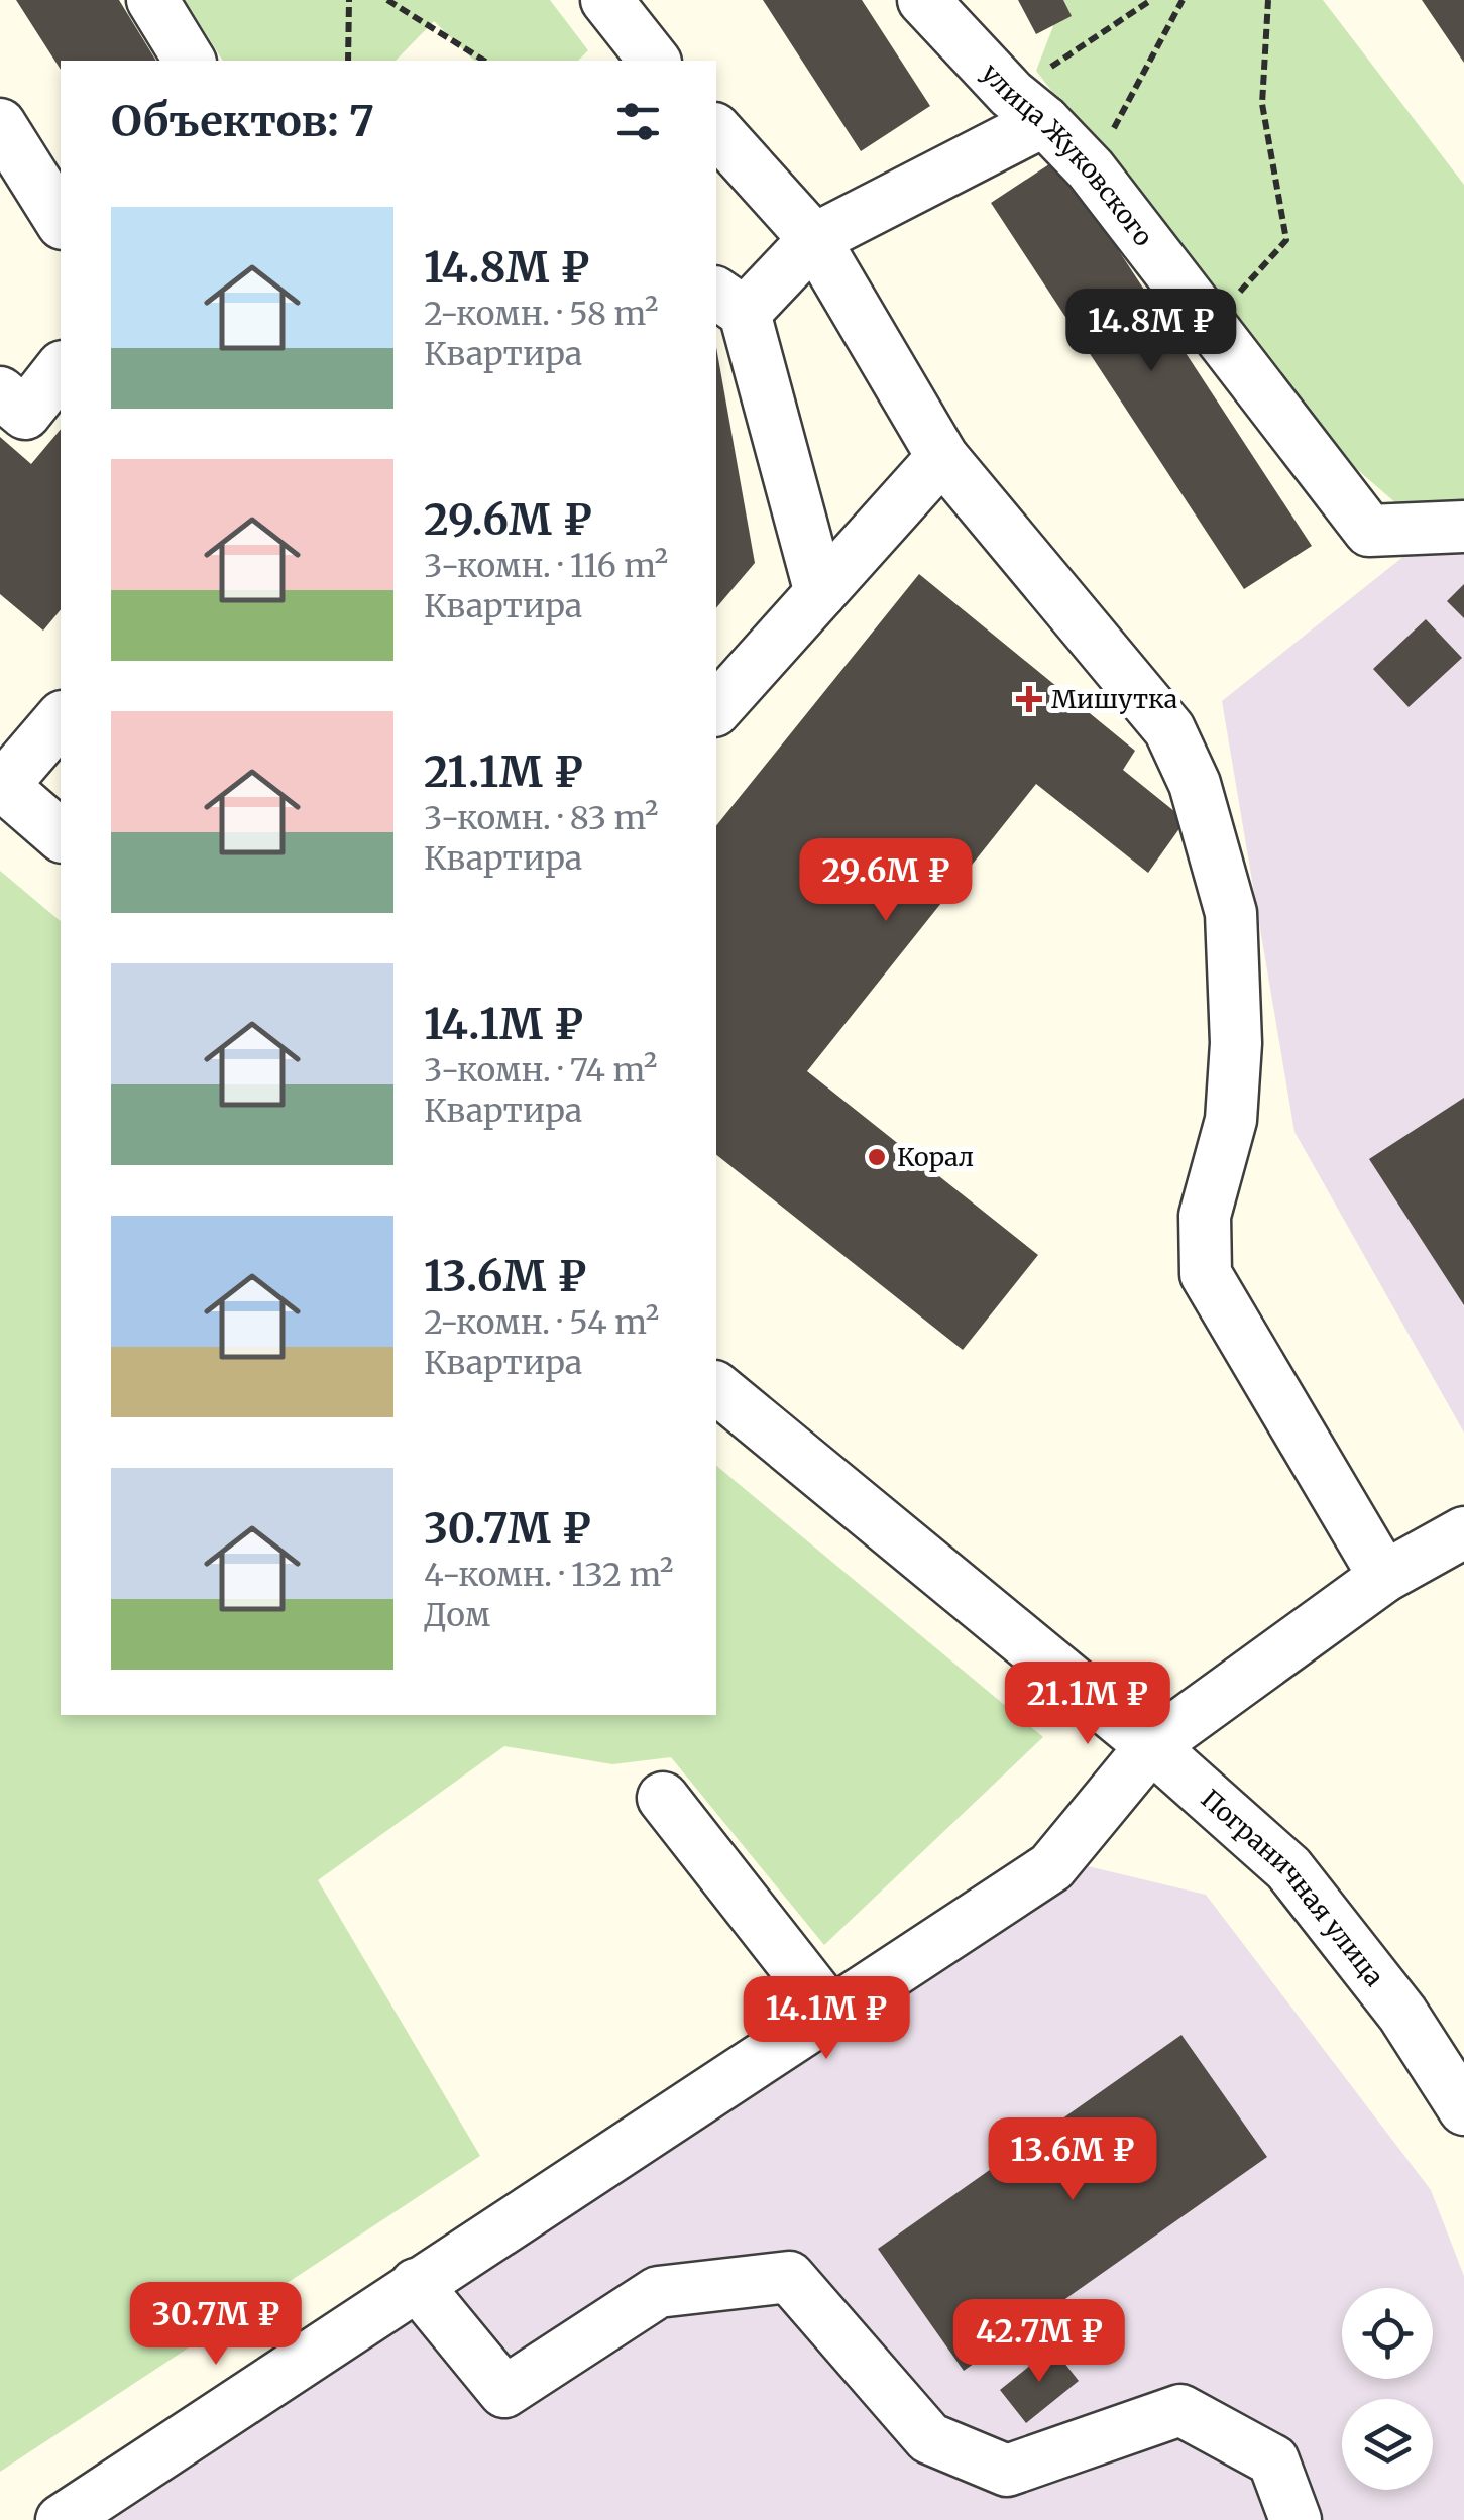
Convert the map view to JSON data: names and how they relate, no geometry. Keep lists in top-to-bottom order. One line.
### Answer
{"streets":{"street":["улица Жуковского","Пограничная улица"]},"places":{"health":["Мишутка"],"other":["Корал"]},"page":{"heading":"Объектов: 7","list":[{"name":"14.8M ₽","note":"2-комн. · 58 m² · Квартира"},{"name":"29.6M ₽","note":"3-комн. · 116 m² · Квартира"},{"name":"21.1M ₽","note":"3-комн. · 83 m² · Квартира"},{"name":"14.1M ₽","note":"3-комн. · 74 m² · Квартира"},{"name":"13.6M ₽","note":"2-комн. · 54 m² · Квартира"},{"name":"30.7M ₽","note":"4-комн. · 132 m² · Дом"}],"price":["14.8M ₽","29.6M ₽","21.1M ₽","14.1M ₽","13.6M ₽","30.7M ₽","42.7M ₽"]}}
